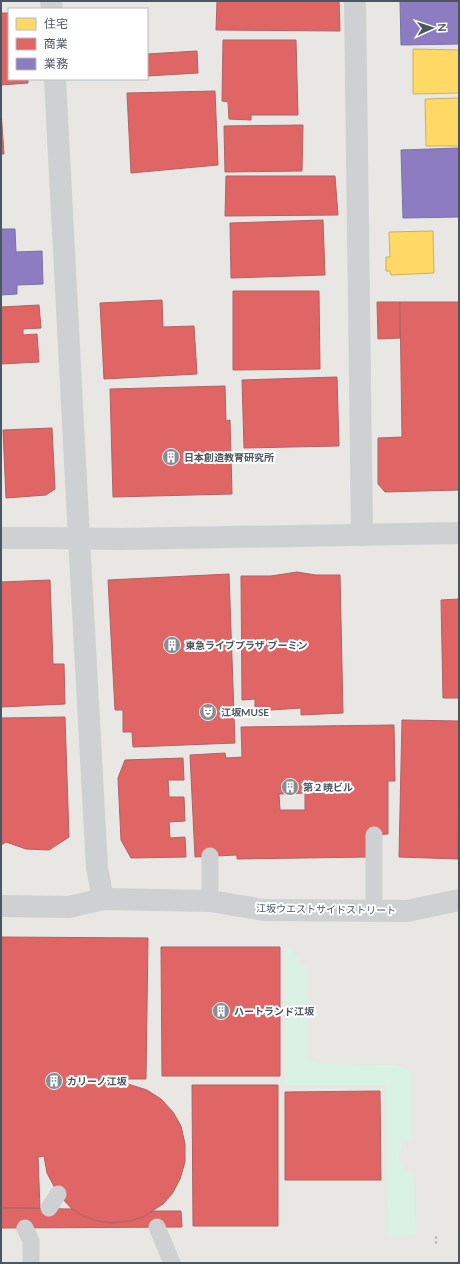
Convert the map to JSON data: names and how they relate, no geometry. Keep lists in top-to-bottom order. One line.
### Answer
{"streets":{"street":["江坂ウエストサイドストリート"]},"places":{"building":["日本創造教育研究所","東急ライブプラザ ブーミン","第２暁ビル","ハートランド江坂","カリーノ江坂"],"theatre":["江坂MUSE"]},"legend":["住宅","商業","業務"],"north":"right"}
